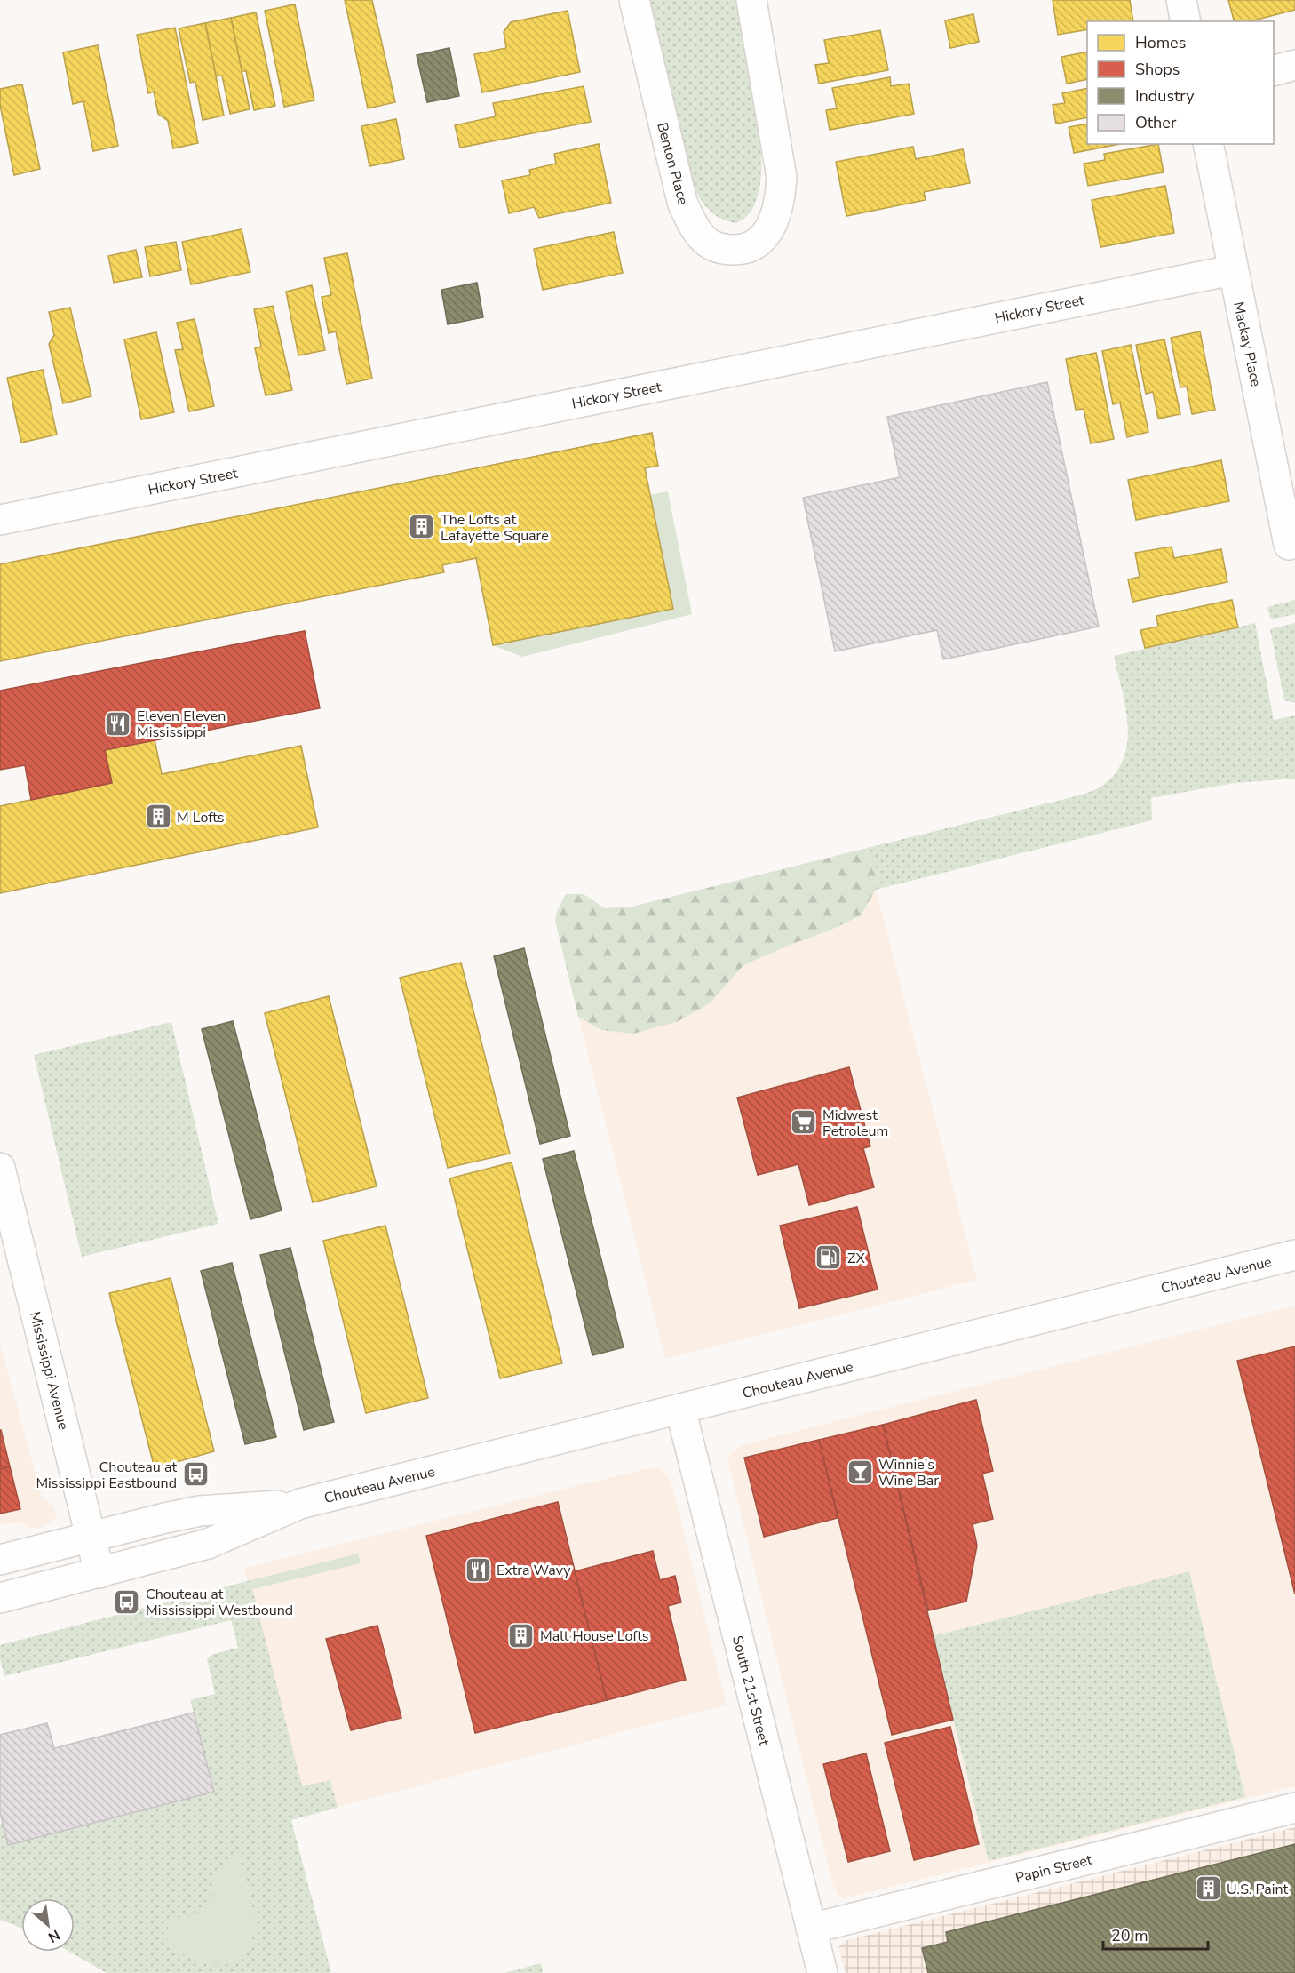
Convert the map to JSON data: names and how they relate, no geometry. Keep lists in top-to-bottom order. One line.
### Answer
{"streets":{"street":["Benton Place","Hickory Street","Mackay Place","Chouteau Avenue","Mississippi Avenue","South 21st Street","Papin Street"]},"crossings":[["Hickory Street","Mackay Place"],["Chouteau Avenue","Mississippi Avenue"],["Chouteau Avenue","South 21st Street"],["South 21st Street","Papin Street"]],"places":{"building":["The Lofts at Lafayette Square","M Lofts","Malt House Lofts","U.S. Paint"],"restaurant":["Eleven Eleven Mississippi","Extra Wavy"],"supermarket":["Midwest Petroleum"],"fuel station":["ZX"],"bar":["Winnie's Wine Bar"],"bus stop":["Chouteau at Mississippi Eastbound","Chouteau at Mississippi Westbound"]},"legend":["Homes","Shops","Industry","Other"],"scale_bar":"20 m","north":"bottom right"}
